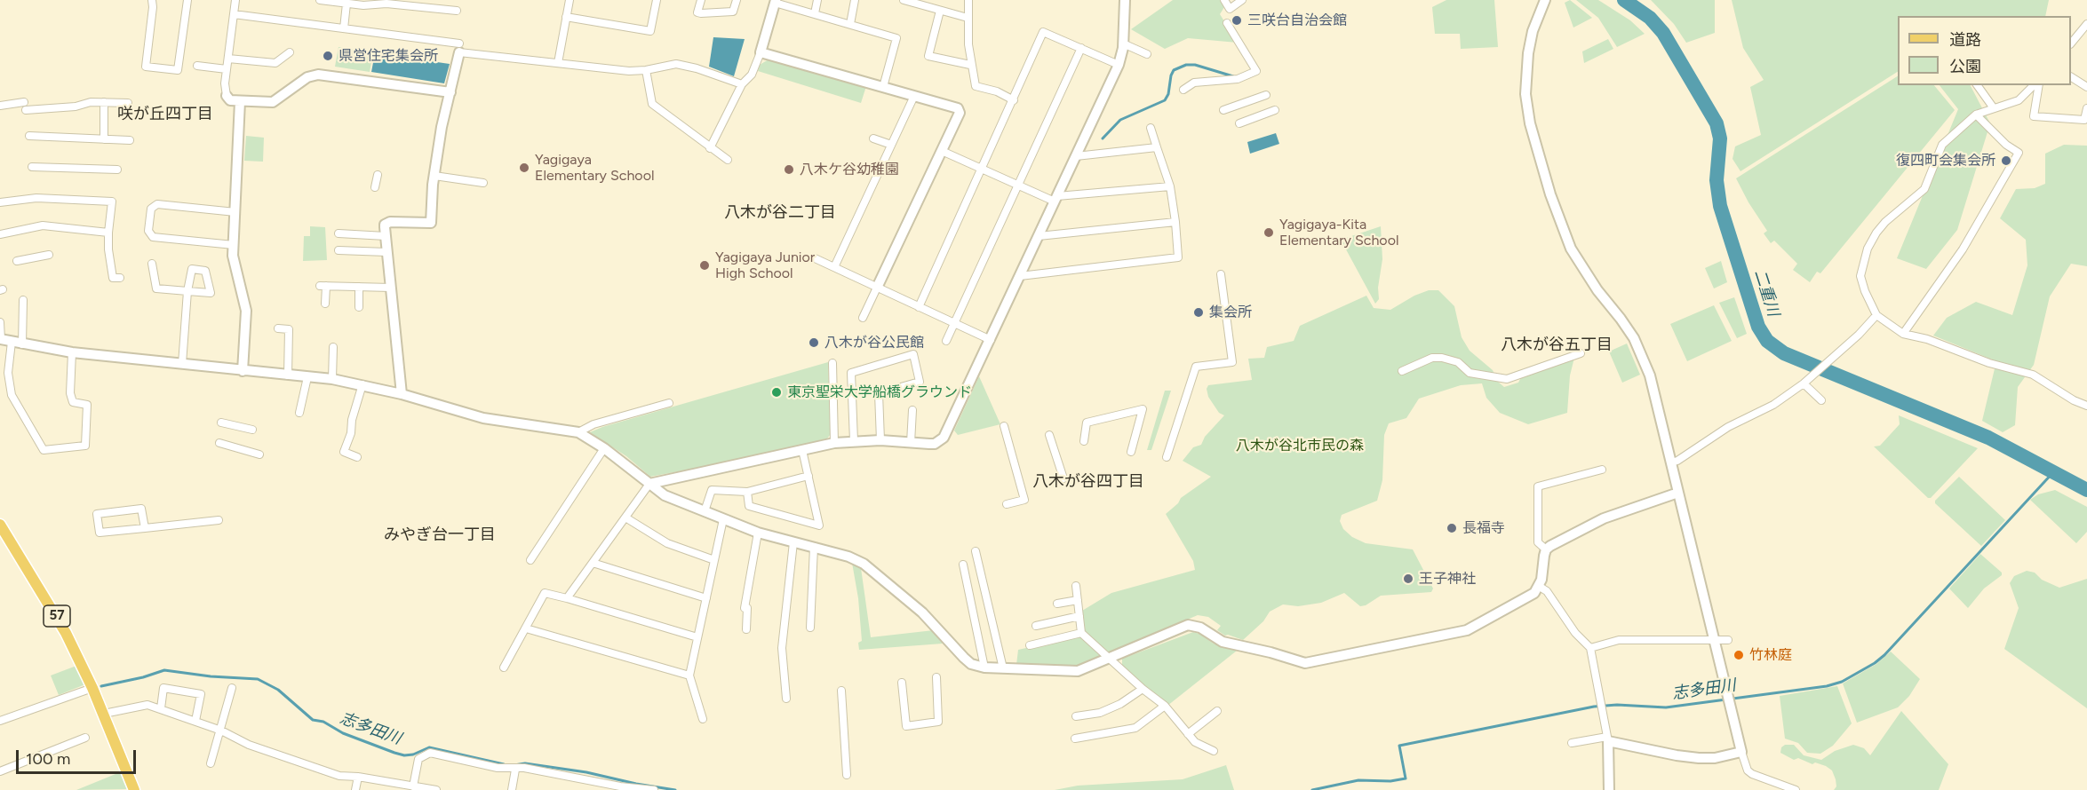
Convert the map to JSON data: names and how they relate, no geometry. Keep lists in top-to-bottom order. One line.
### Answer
{"streets":{"main road":["57"]},"districts":["咲が丘四丁目","八木が谷二丁目","八木が谷五丁目","八木が谷四丁目","みやぎ台一丁目"],"water":["二重川","志多田川"],"parks":["八木が谷北市民の森"],"places":["三咲台自治会館","県営住宅集会所","復四町会集会所","Yagigaya Elementary School","八木ケ谷幼稚園","Yagigaya-Kita Elementary School","Yagigaya Junior High School","集会所","八木が谷公民館","東京聖栄大学船橋グラウンド","長福寺","王子神社","竹林庭"],"legend":["道路","公園"],"scale_bar":"100 m"}
